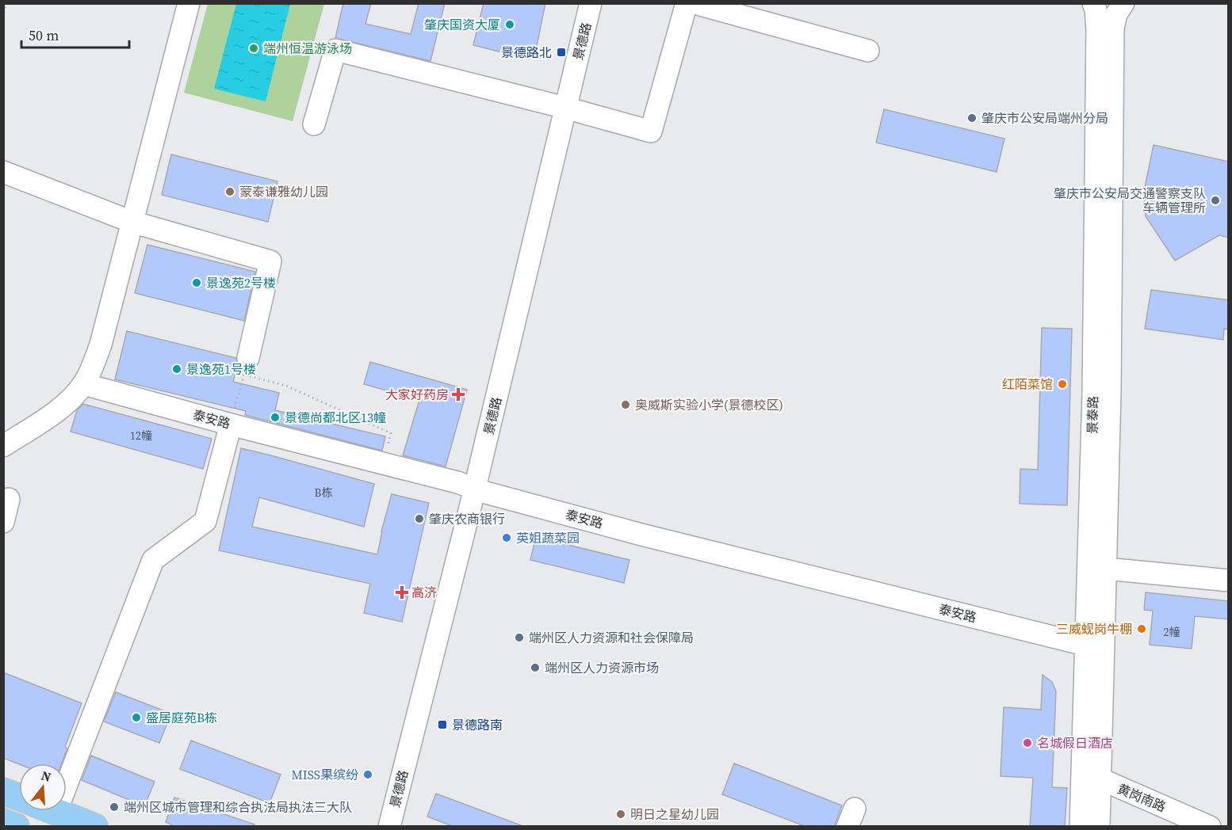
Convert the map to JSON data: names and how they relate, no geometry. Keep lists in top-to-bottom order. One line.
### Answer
{"streets":{"street":["景德路","景泰路","泰安路","黄岗南路"]},"crossings":[["景德路","泰安路"],["景泰路","泰安路"]],"places":{"other":["肇庆国资大厦","端州恒温游泳场","肇庆市公安局端州分局","蒙泰谦雅幼儿园","肇庆市公安局交通警察支队 车辆管理所","景逸苑2号楼","景逸苑1号楼","红陌菜馆","奥威斯实验小学(景德校区)","景德尚都北区13幢","肇庆农商银行","英姐蔬菜园","三威蚬岗牛棚","端州区人力资源和社会保障局","端州区人力资源市场","盛居庭苑B栋","名城假日酒店","MISS果缤纷","端州区城市管理和综合执法局执法三大队","明日之星幼儿园"],"transit":["景德路北","景德路南"],"health":["大家好药房","高济"]},"house_numbers":["12幢","B栋","2幢"],"scale_bar":"50 m","north":"top"}
